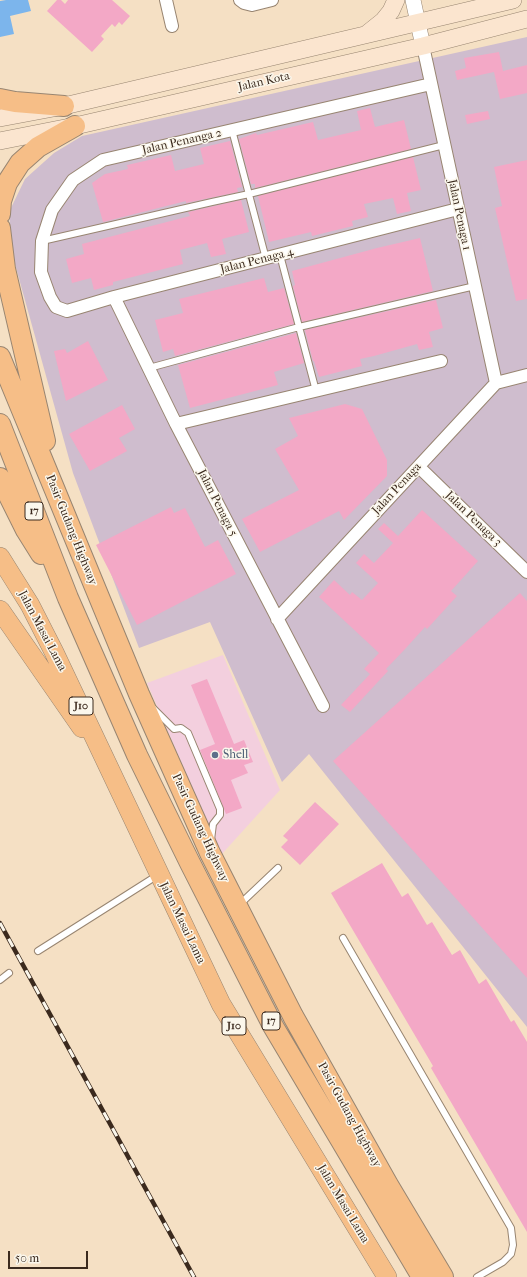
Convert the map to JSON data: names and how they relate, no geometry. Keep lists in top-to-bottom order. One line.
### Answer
{"streets":{"highway":["17","Pasir Gudang Highway"],"main road":["Jalan Kota","Jalan Masai Lama","J10"],"street":["Jalan Penanga 2","Jalan Penaga 1","Jalan Penaga 4","Jalan Penaga","Jalan Penaga 5","Jalan Penaga 3"]},"crossings":[["Jalan Kota","Jalan Penaga 1"],["Jalan Penanga 2","Jalan Penaga 1"],["Jalan Penanga 2","Jalan Penaga 4"],["Jalan Penaga 1","Jalan Penaga 4"],["Jalan Penaga 1","Jalan Penaga"],["Jalan Penaga 4","Jalan Penaga 5"],["Jalan Penaga","Jalan Penaga 5"],["Jalan Penaga","Jalan Penaga 3"]],"places":["Shell"],"scale_bar":"50 m"}
